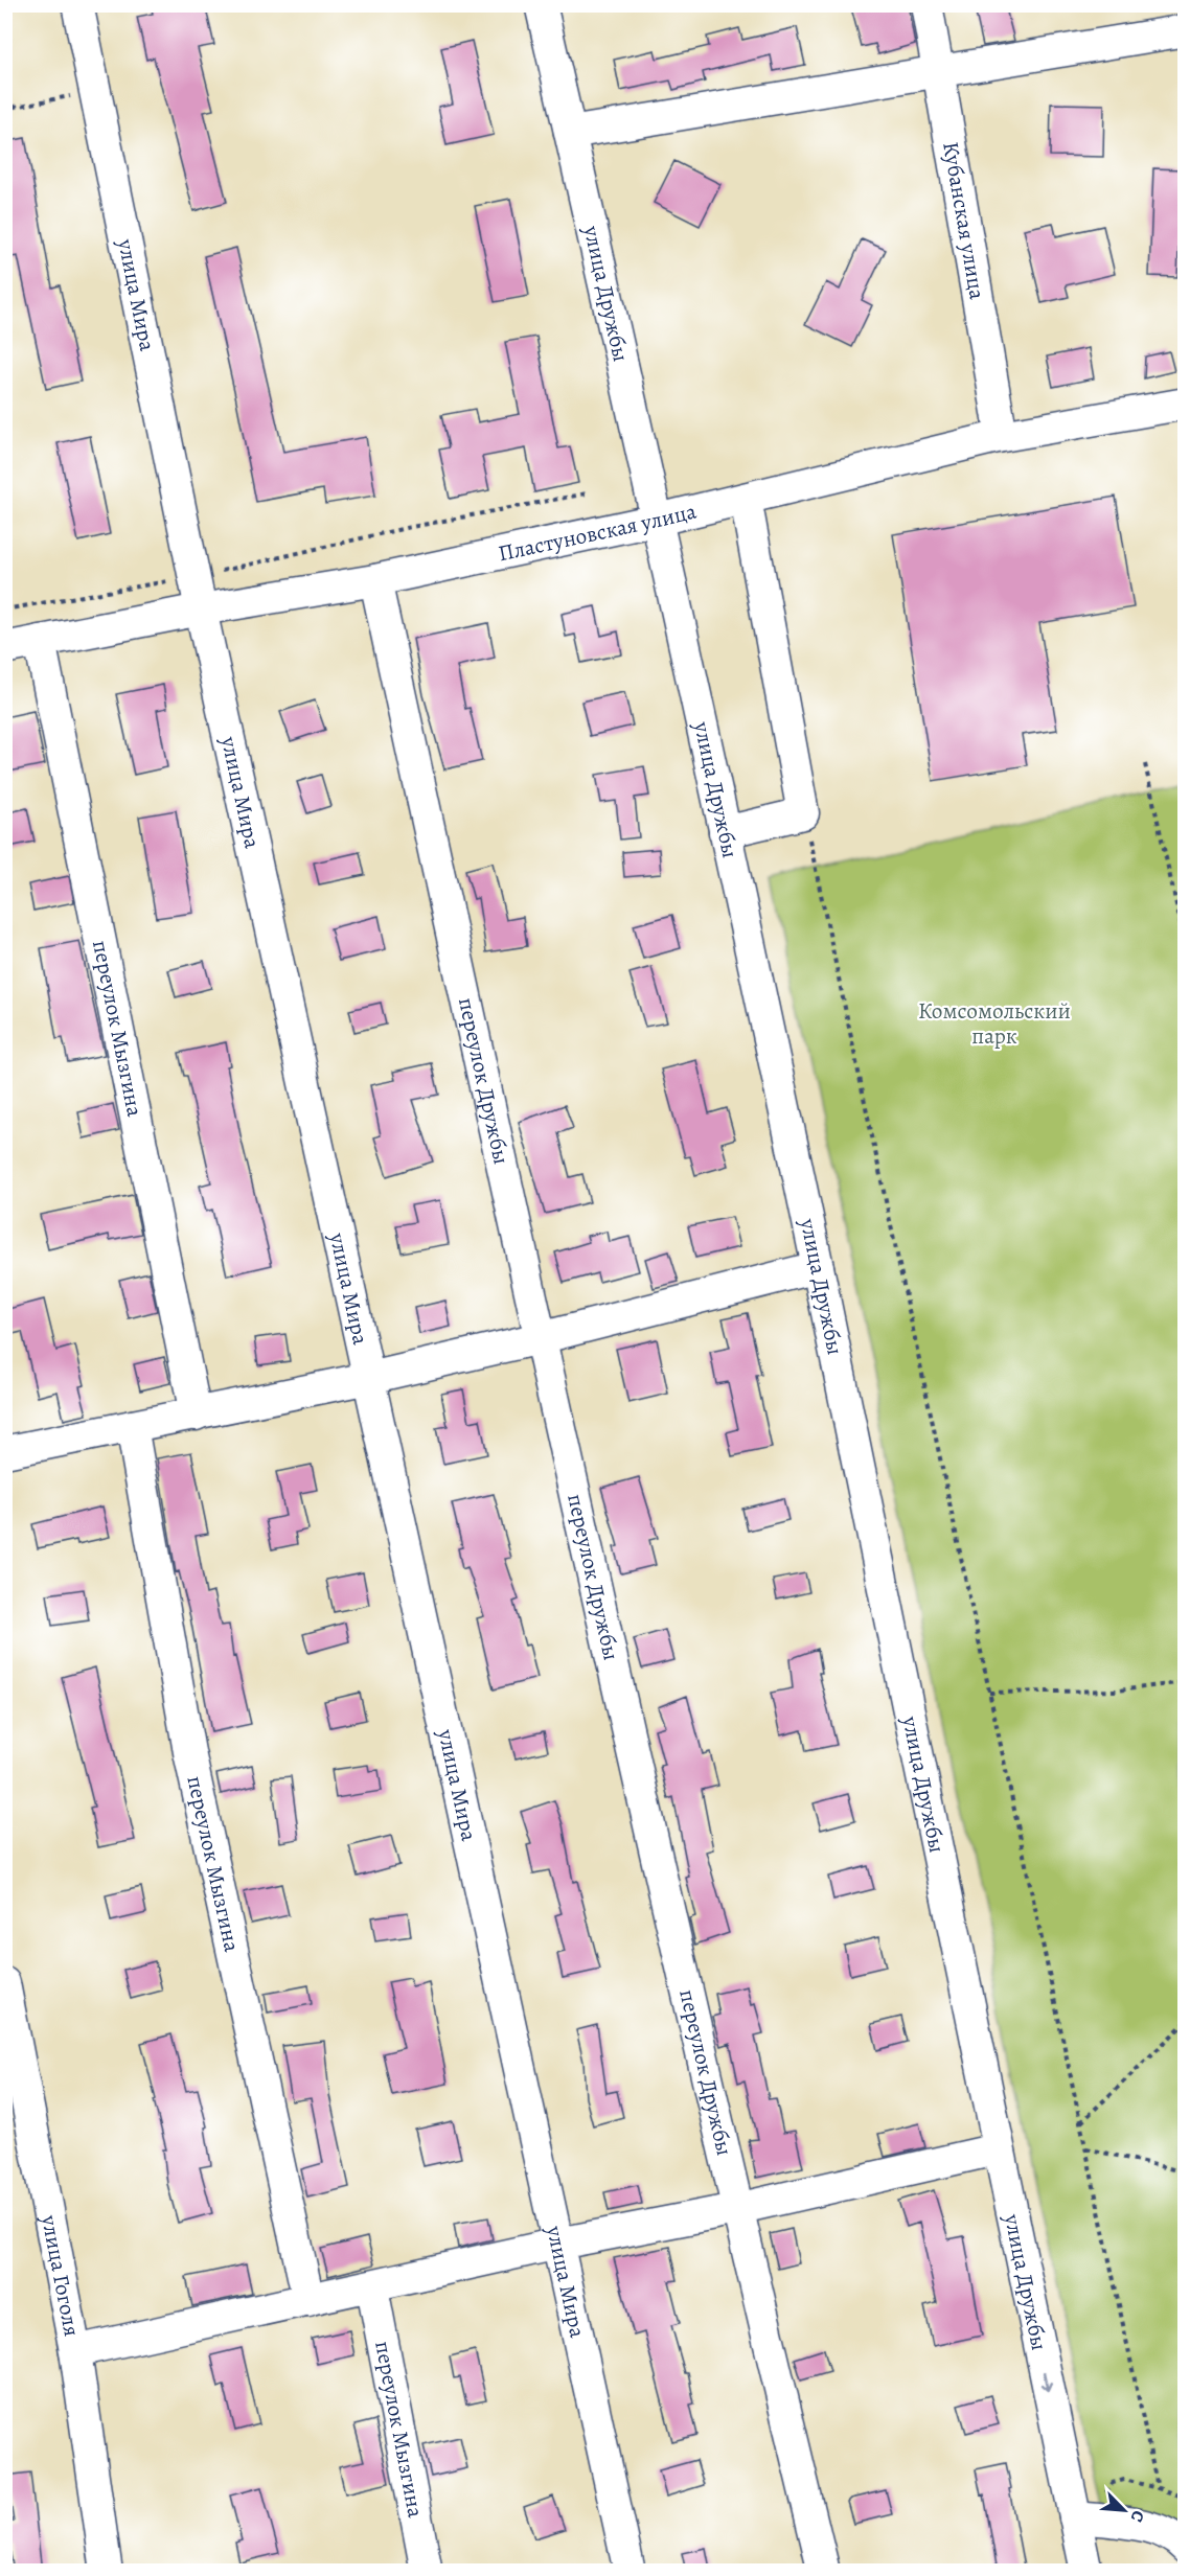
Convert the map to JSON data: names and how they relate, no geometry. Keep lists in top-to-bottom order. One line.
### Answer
{"streets":{"street":["Кубанская улица","улица Дружбы","улица Мира","Пластуновская улица","переулок Мызгина","переулок Дружбы","улица Гоголя"]},"crossings":[["Кубанская улица","Пластуновская улица"],["улица Дружбы","Пластуновская улица"],["улица Мира","Пластуновская улица"],["Пластуновская улица","переулок Мызгина"],["Пластуновская улица","переулок Дружбы"]],"parks":["Комсомольский парк"],"north":"bottom right"}
